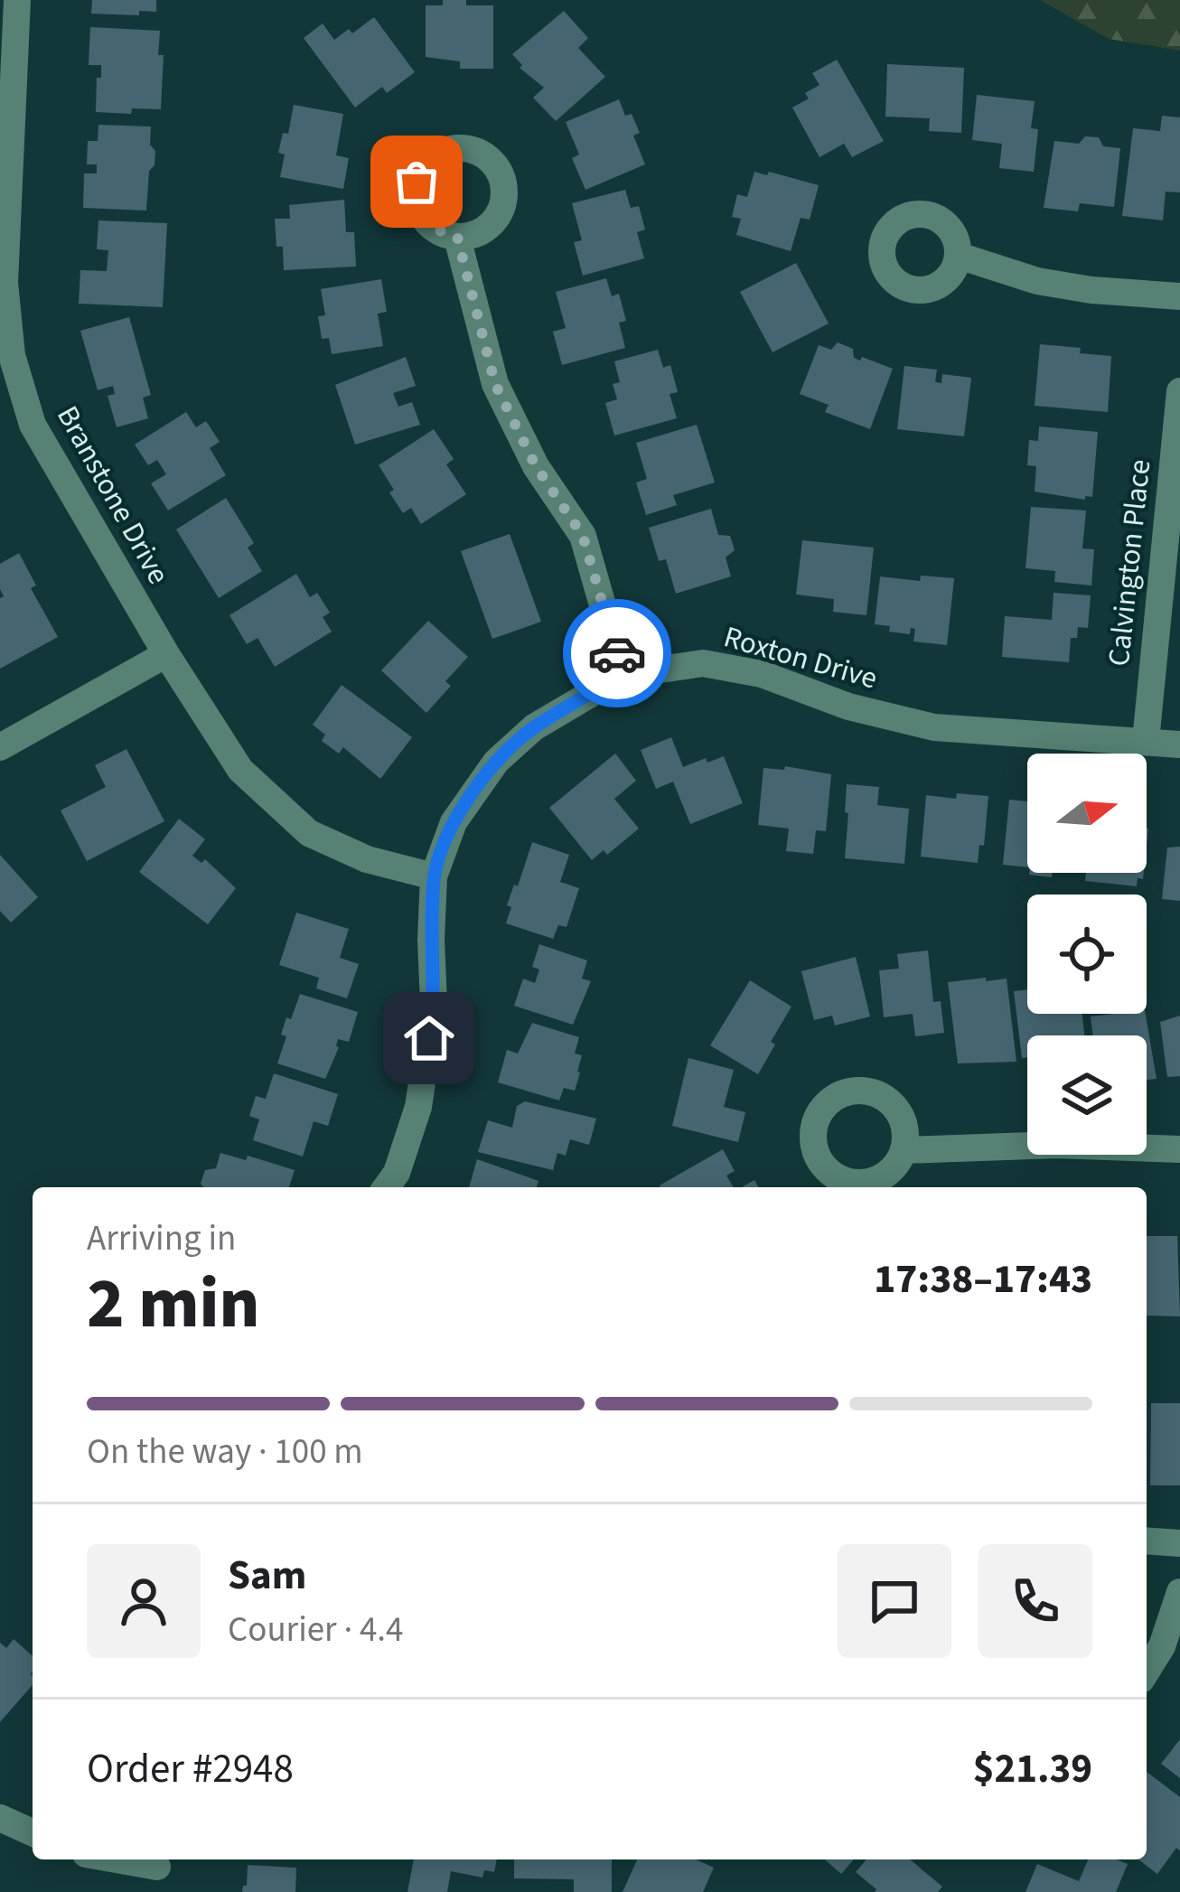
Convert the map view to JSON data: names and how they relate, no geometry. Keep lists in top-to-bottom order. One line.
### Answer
{"streets":{"street":["Branstone Drive","Calvington Place","Roxton Drive"]},"crossings":[["Branstone Drive","Roxton Drive"],["Calvington Place","Roxton Drive"]],"north":"right","page":{"heading":["2 min","Arriving in","17:38–17:43"],"panel":["Sam","Courier · 4.4","Order #2948","$21.39"],"bar":"On the way · 100 m"}}
